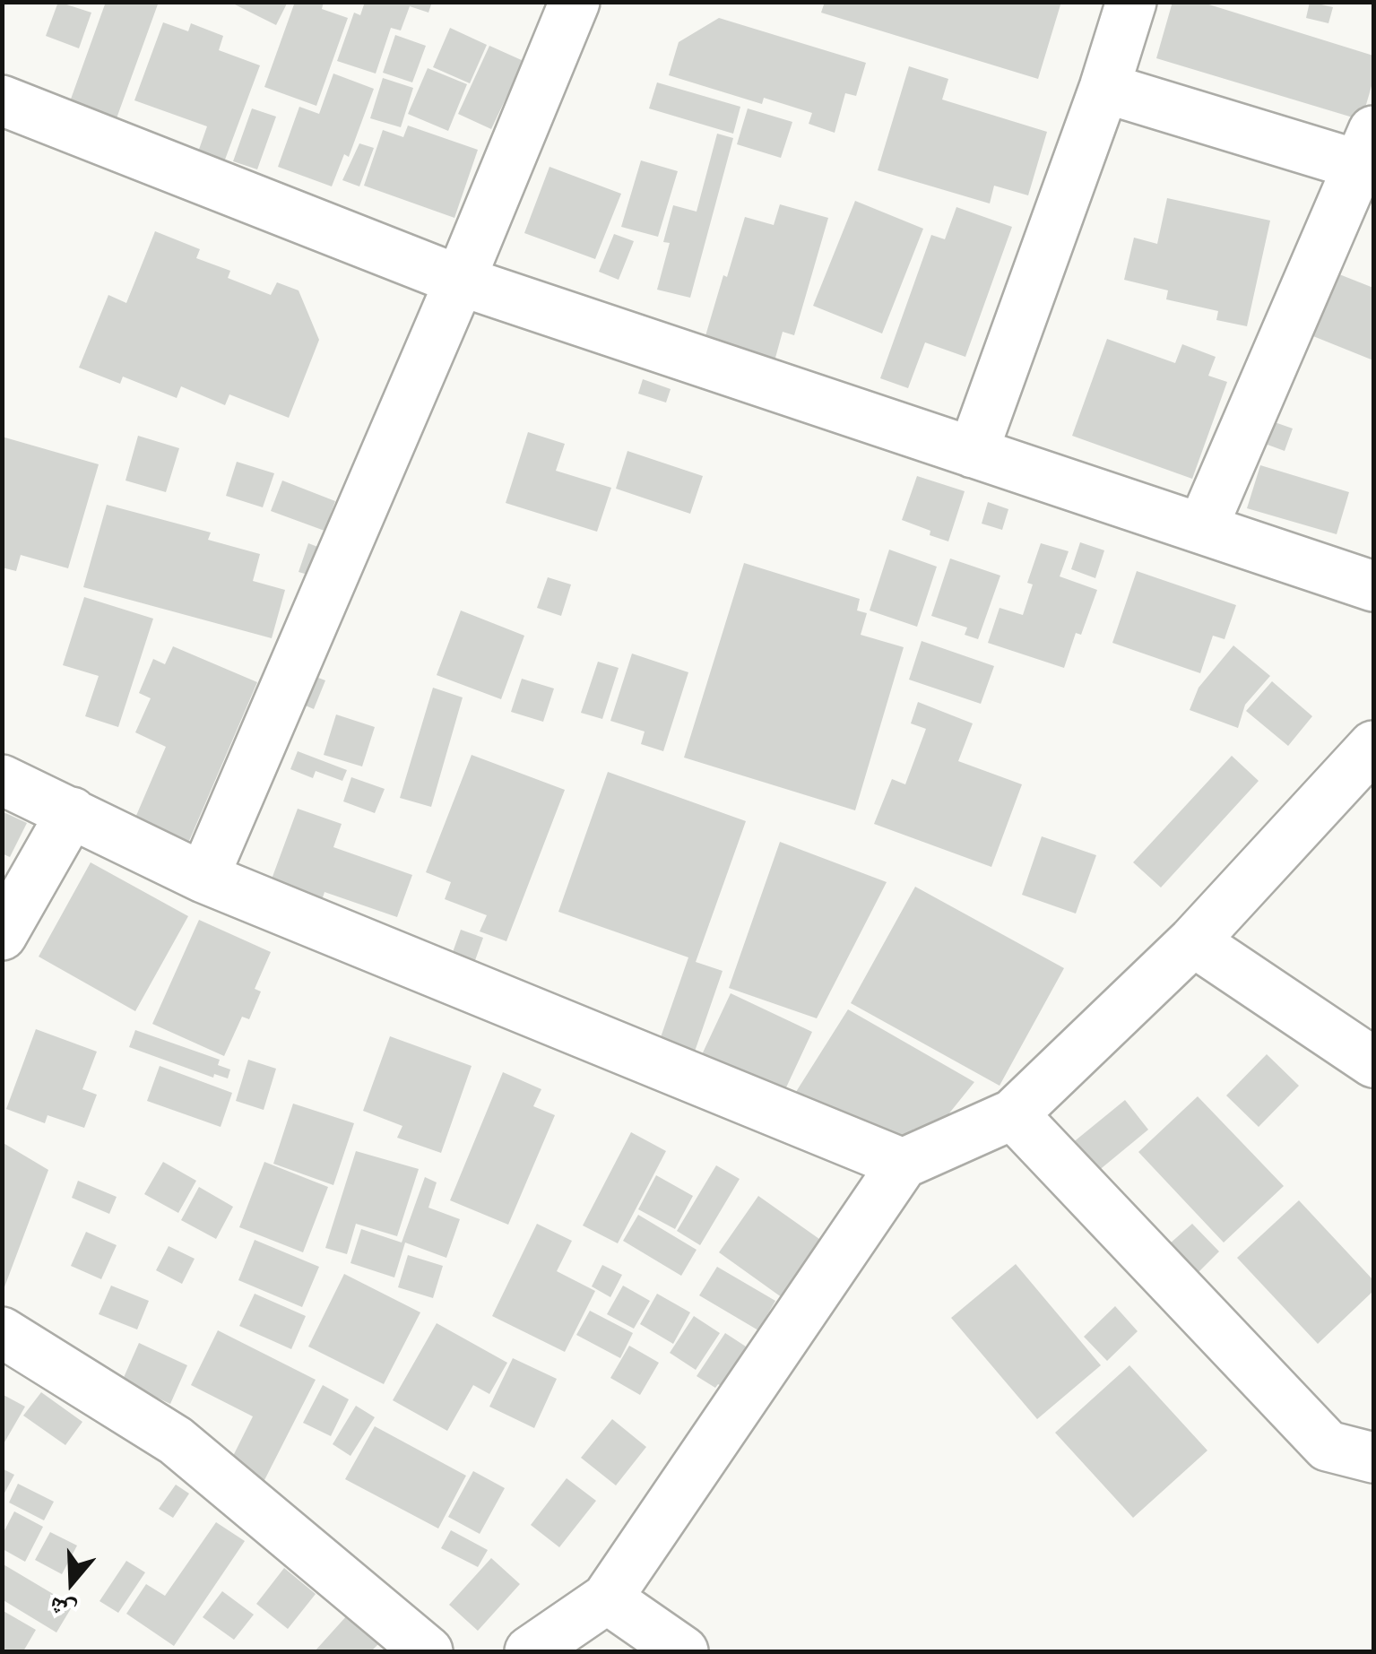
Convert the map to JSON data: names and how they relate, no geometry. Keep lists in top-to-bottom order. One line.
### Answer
{"north":"bottom"}
